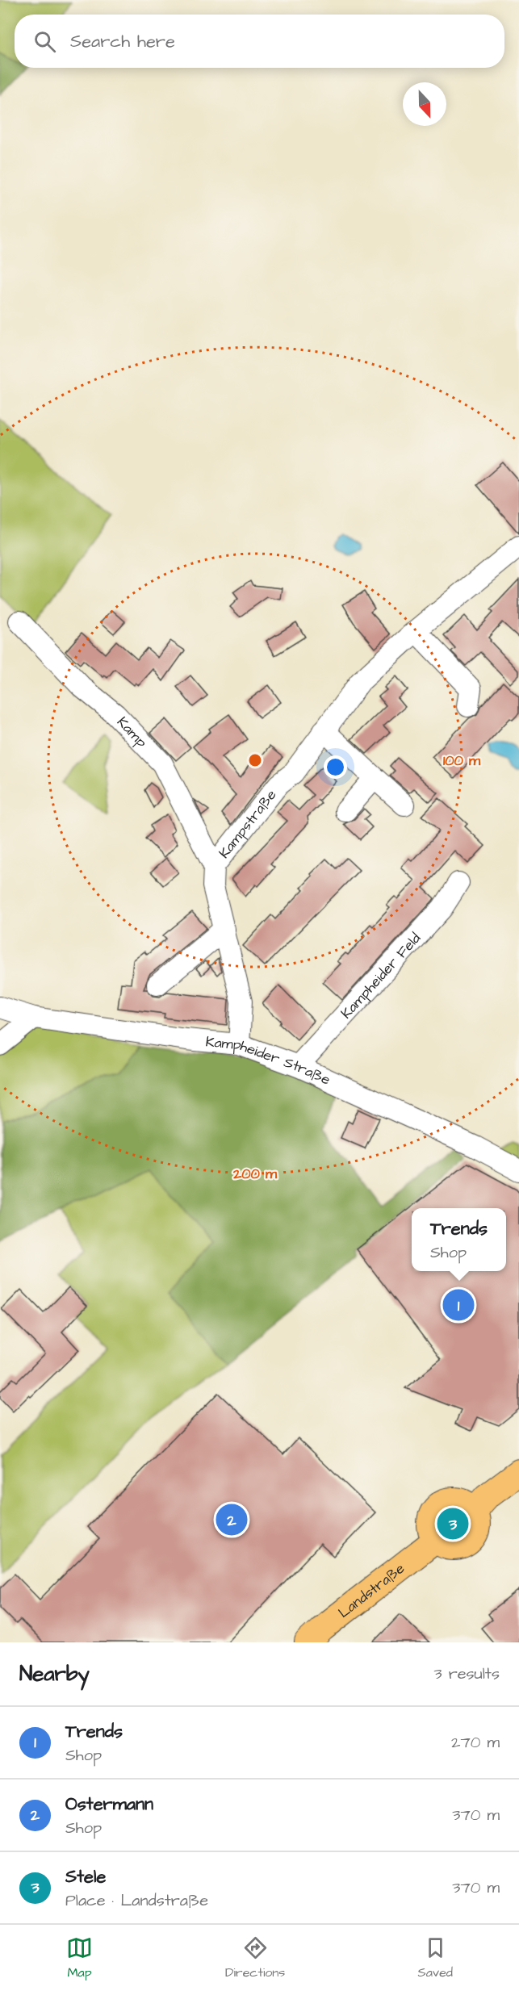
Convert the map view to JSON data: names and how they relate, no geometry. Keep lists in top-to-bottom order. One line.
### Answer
{"streets":{"main road":["Landstraße"],"street":["Kamp","Kampstraße","Kampheider Feld","Kampheider Straße"]},"crossings":[["Kamp","Kampstraße"],["Kampstraße","Kampheider Straße"],["Kampheider Feld","Kampheider Straße"]],"north":"bottom","page":{"search":"Search here","popup":["Trends","Shop"],"pins":["1","2","3"],"heading":["Nearby","3 results"],"list":[{"mark":"1","name":"Trends","note":"Shop","value":"270 m"},{"mark":"2","name":"Ostermann","note":"Shop","value":"370 m"},{"mark":"3","name":"Stele","note":"Place · Landstraße","value":"370 m"}],"nav":["Map","Directions","Saved"]},"rings":["100 m","200 m"]}
